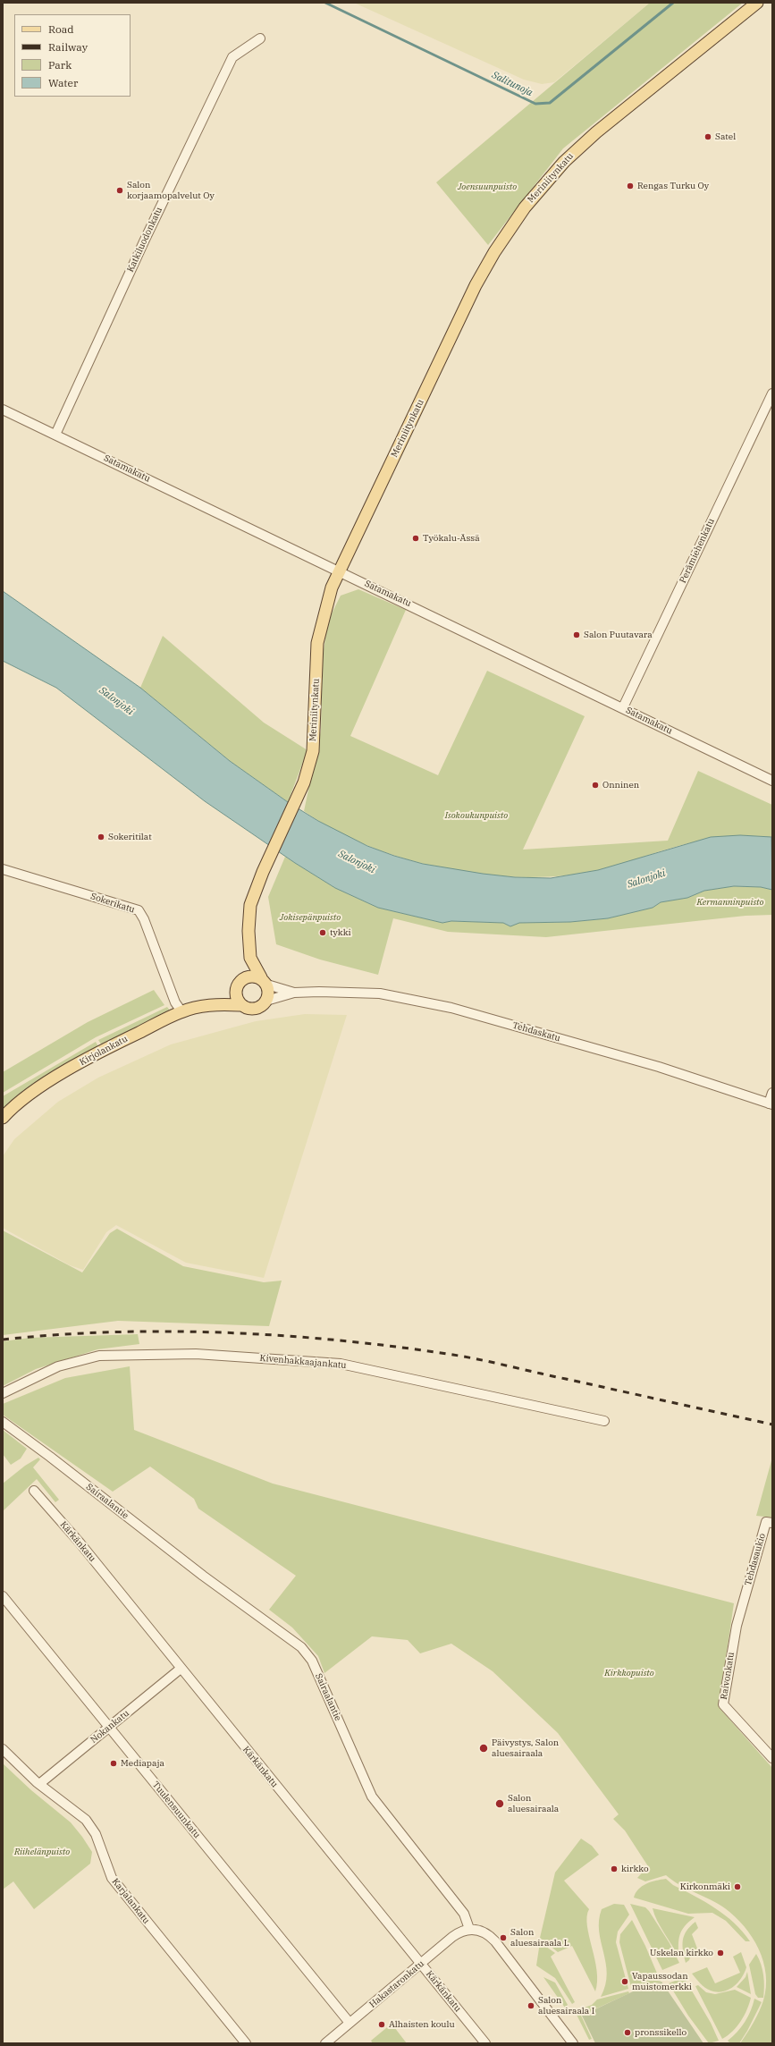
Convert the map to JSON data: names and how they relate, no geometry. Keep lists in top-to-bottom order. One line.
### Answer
{"streets":{"main road":["Meriniitynkatu","Kirjolankatu"],"street":["Katkiluodonkatu","Satamakatu","Perämiehenkatu","Sokerikatu","Tehdaskatu","Kivenhakkaajankatu","Sairaalantie","Kärkänkatu","Tehdasaukio","Raivonkatu","Nokankatu","Tuulensuunkatu","Karjalankatu","Hakastaronkatu"]},"crossings":[["Meriniitynkatu","Satamakatu"],["Meriniitynkatu","Tehdaskatu"],["Meriniitynkatu","Kirjolankatu"],["Katkiluodonkatu","Satamakatu"],["Satamakatu","Perämiehenkatu"],["Sokerikatu","Kirjolankatu"],["Tehdaskatu","Kirjolankatu"],["Sairaalantie","Hakastaronkatu"],["Kärkänkatu","Nokankatu"],["Kärkänkatu","Hakastaronkatu"],["Tehdasaukio","Raivonkatu"],["Nokankatu","Tuulensuunkatu"],["Nokankatu","Karjalankatu"],["Tuulensuunkatu","Hakastaronkatu"]],"water":["Salitunoja","Salonjoki"],"parks":["Joensuunpuisto","Isokoukunpuisto","Kermanninpuisto","Jokisepänpuisto","Kirkkopuisto","Riihelänpuisto"],"places":["Satel","Rengas Turku Oy","Salon korjaamopalvelut Oy","Työkalu-Ässä","Salon Puutavara","Onninen","Sokeritilat","tykki","Päivystys, Salon aluesairaala","Mediapaja","Salon aluesairaala","kirkko","Kirkonmäki","Salon aluesairaala L","Uskelan kirkko","Vapaussodan muistomerkki","Salon aluesairaala I","Alhaisten koulu","pronssikello"],"legend":["Road","Railway","Park","Water"]}
